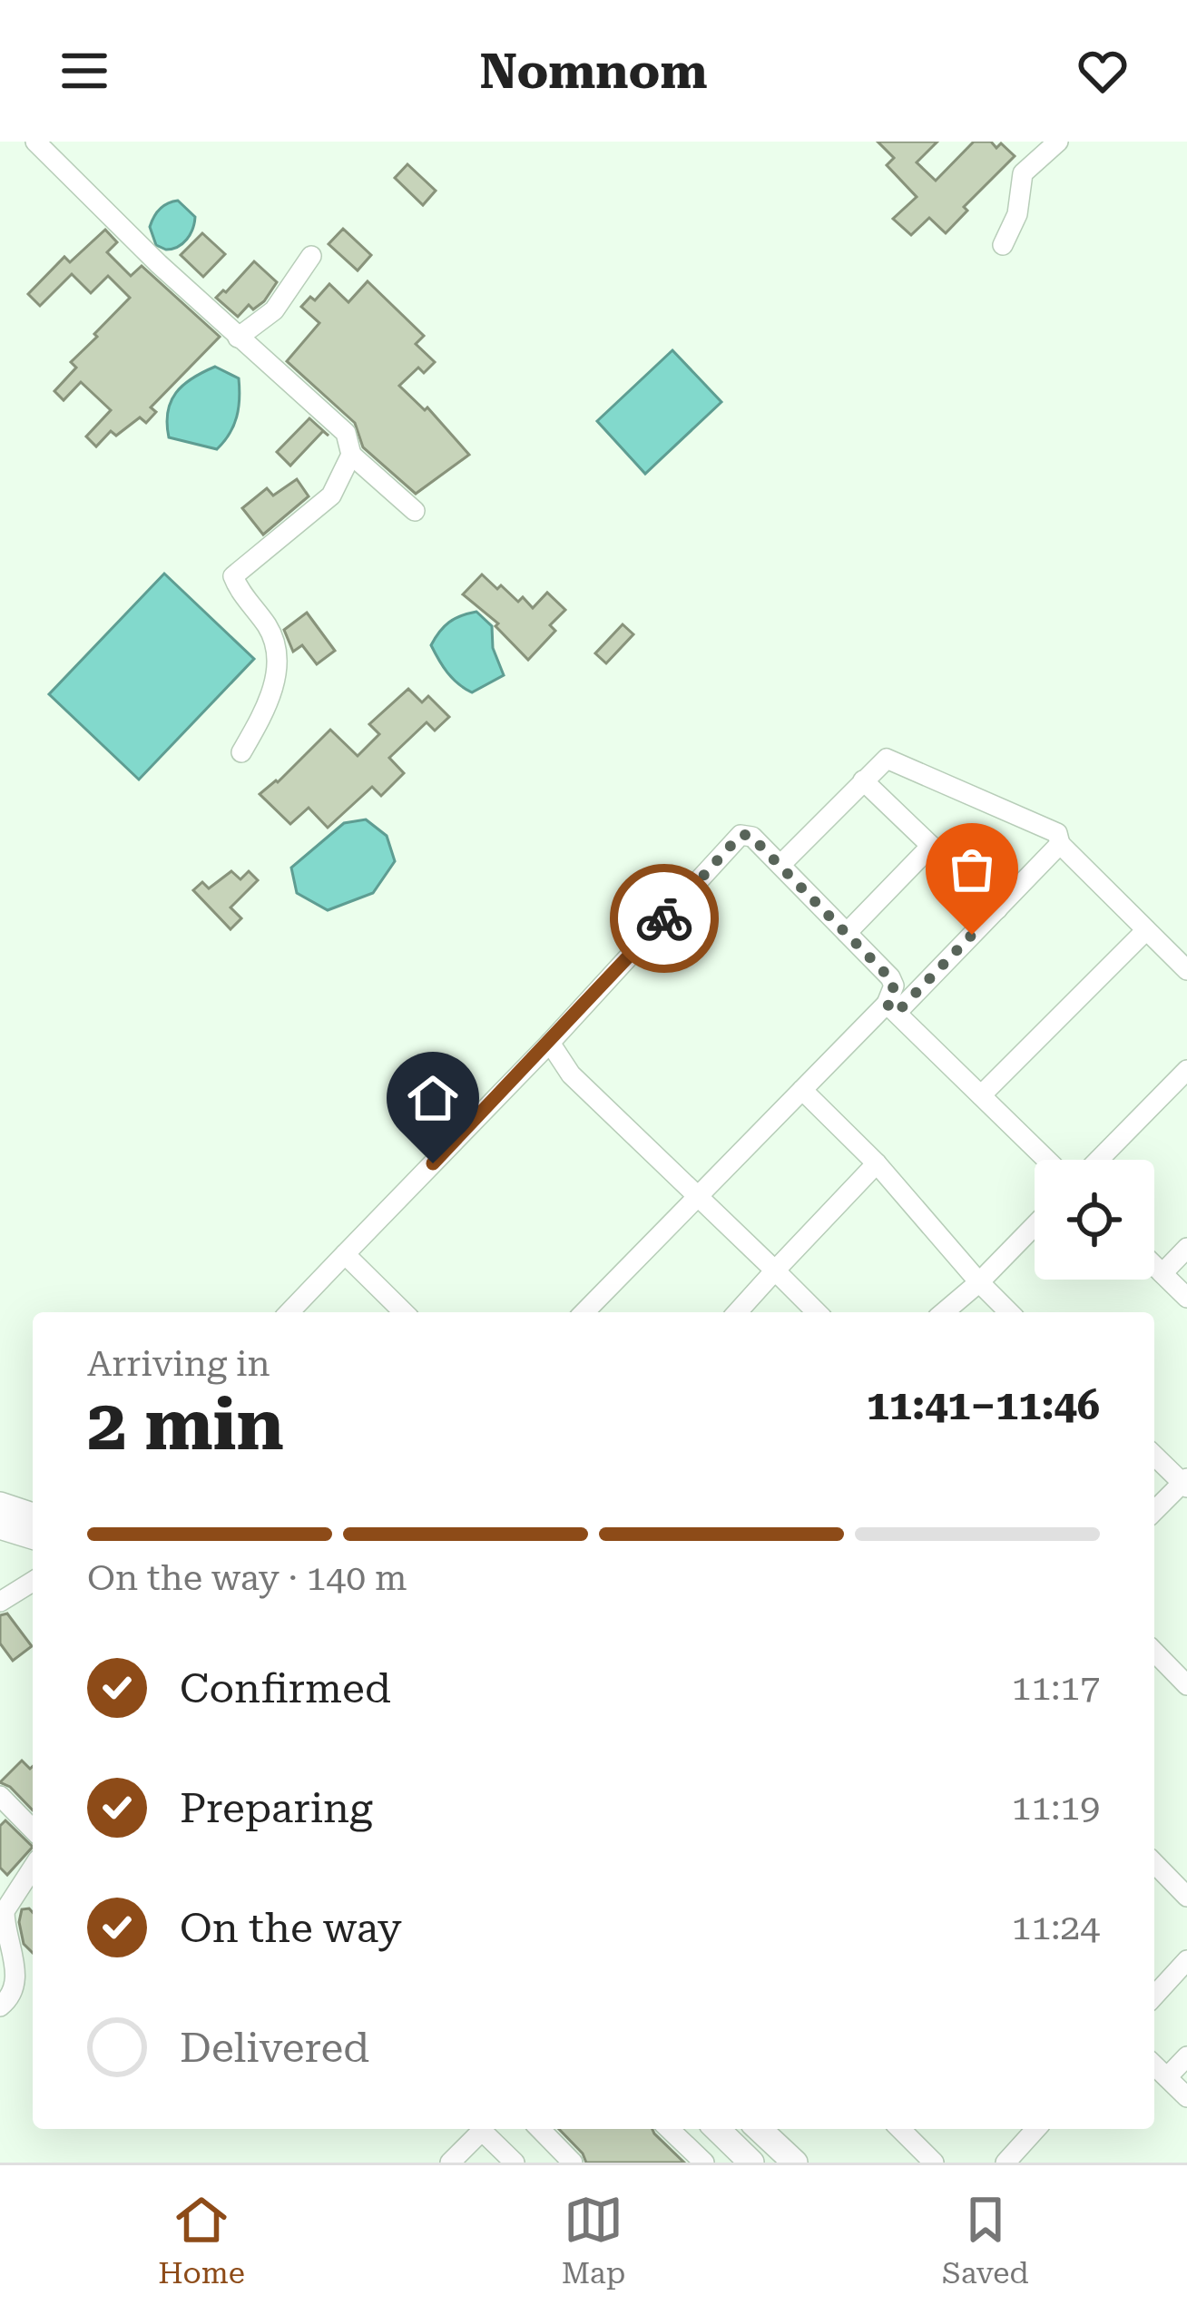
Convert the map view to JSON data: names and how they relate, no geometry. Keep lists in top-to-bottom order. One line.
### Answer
{"page":{"header":"Nomnom","heading":["2 min","Arriving in","11:41–11:46"],"bar":"On the way · 140 m","list":[["Confirmed","11:17"],["Preparing","11:19"],["On the way","11:24"],"Delivered"],"tabs":["Home","Map","Saved"]}}
